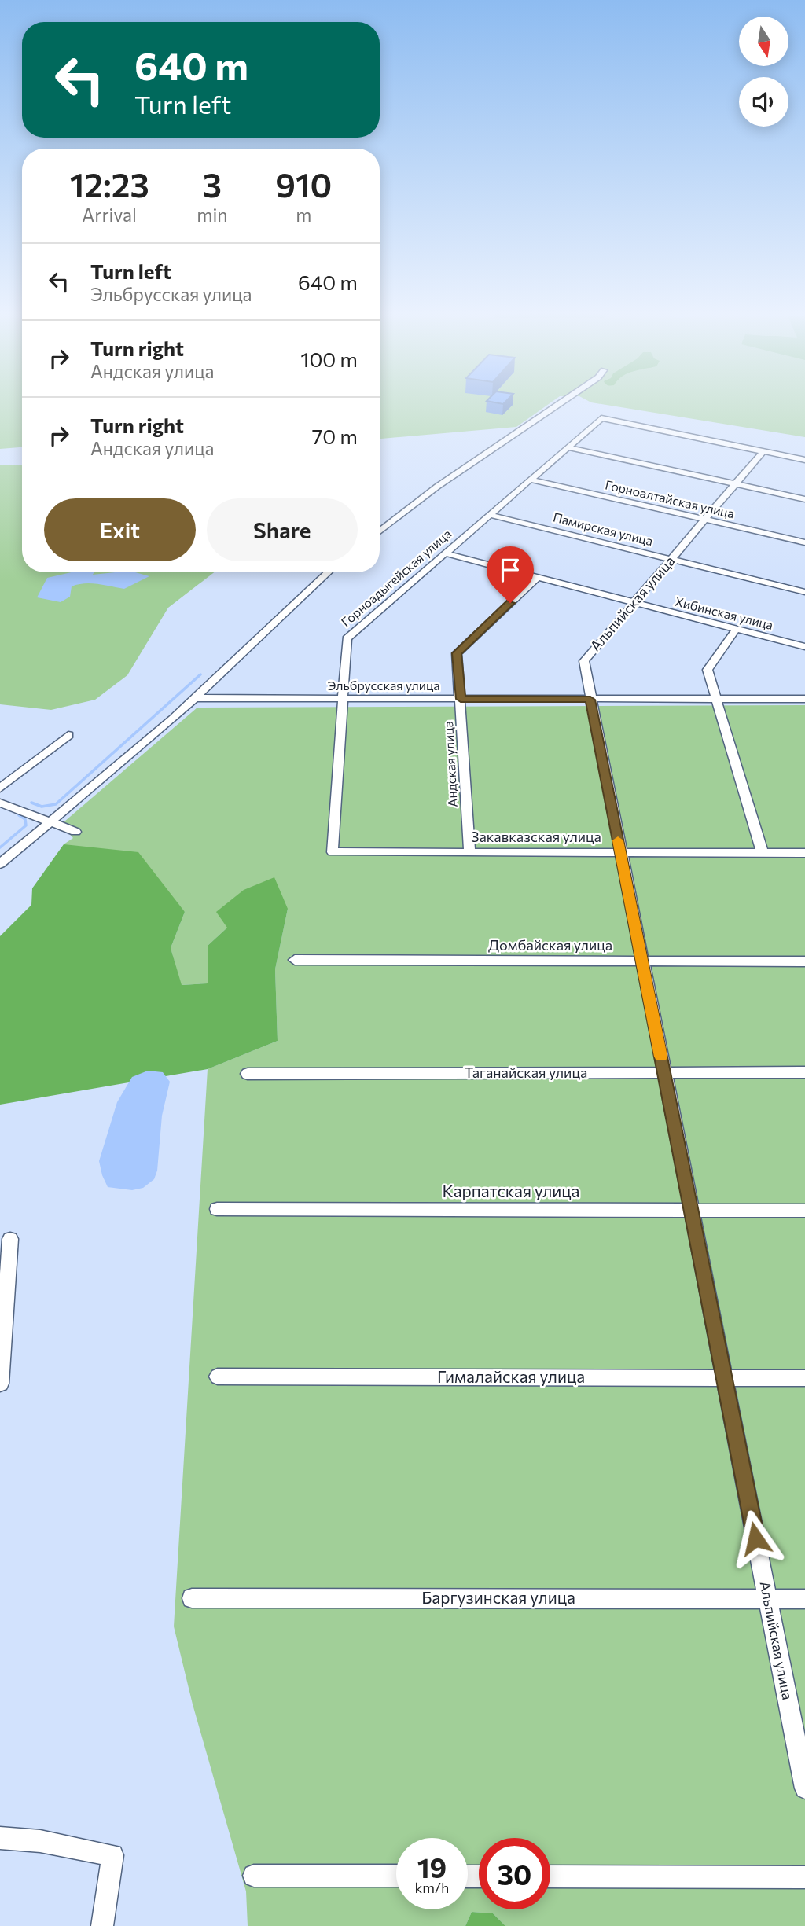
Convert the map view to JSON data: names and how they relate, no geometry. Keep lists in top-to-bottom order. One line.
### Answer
{"streets":{"street":["Горноалтайская улица","Памирская улица","Горноадыгейская улица","Альпийская улица","Хибинская улица","Эльбрусская улица","Андская улица","Закавказская улица","Домбайская улица","Таганайская улица","Карпатская улица","Гималайская улица","Баргузинская улица"]},"crossings":[["Горноалтайская улица","Горноадыгейская улица"],["Горноалтайская улица","Альпийская улица"],["Памирская улица","Горноадыгейская улица"],["Памирская улица","Альпийская улица"],["Горноадыгейская улица","Альпийская улица"],["Горноадыгейская улица","Хибинская улица"],["Горноадыгейская улица","Эльбрусская улица"],["Горноадыгейская улица","Закавказская улица"],["Альпийская улица","Хибинская улица"],["Альпийская улица","Эльбрусская улица"],["Альпийская улица","Закавказская улица"],["Альпийская улица","Домбайская улица"],["Альпийская улица","Таганайская улица"],["Альпийская улица","Карпатская улица"],["Альпийская улица","Гималайская улица"],["Альпийская улица","Баргузинская улица"],["Хибинская улица","Андская улица"],["Эльбрусская улица","Андская улица"],["Андская улица","Закавказская улица"]],"north":"bottom","page":{"turn":["640 m","Turn left"],"eta":["12:23","Arrival","3","min","910","m"],"list":[{"name":"Turn left","note":"Эльбрусская улица","value":"640 m"},{"name":"Turn right","note":"Андская улица","value":"100 m"},{"name":"Turn right","note":"Андская улица","value":"70 m"}],"buttons":["Exit","Share"],"speed":"19 km/h","limit":"30"}}
